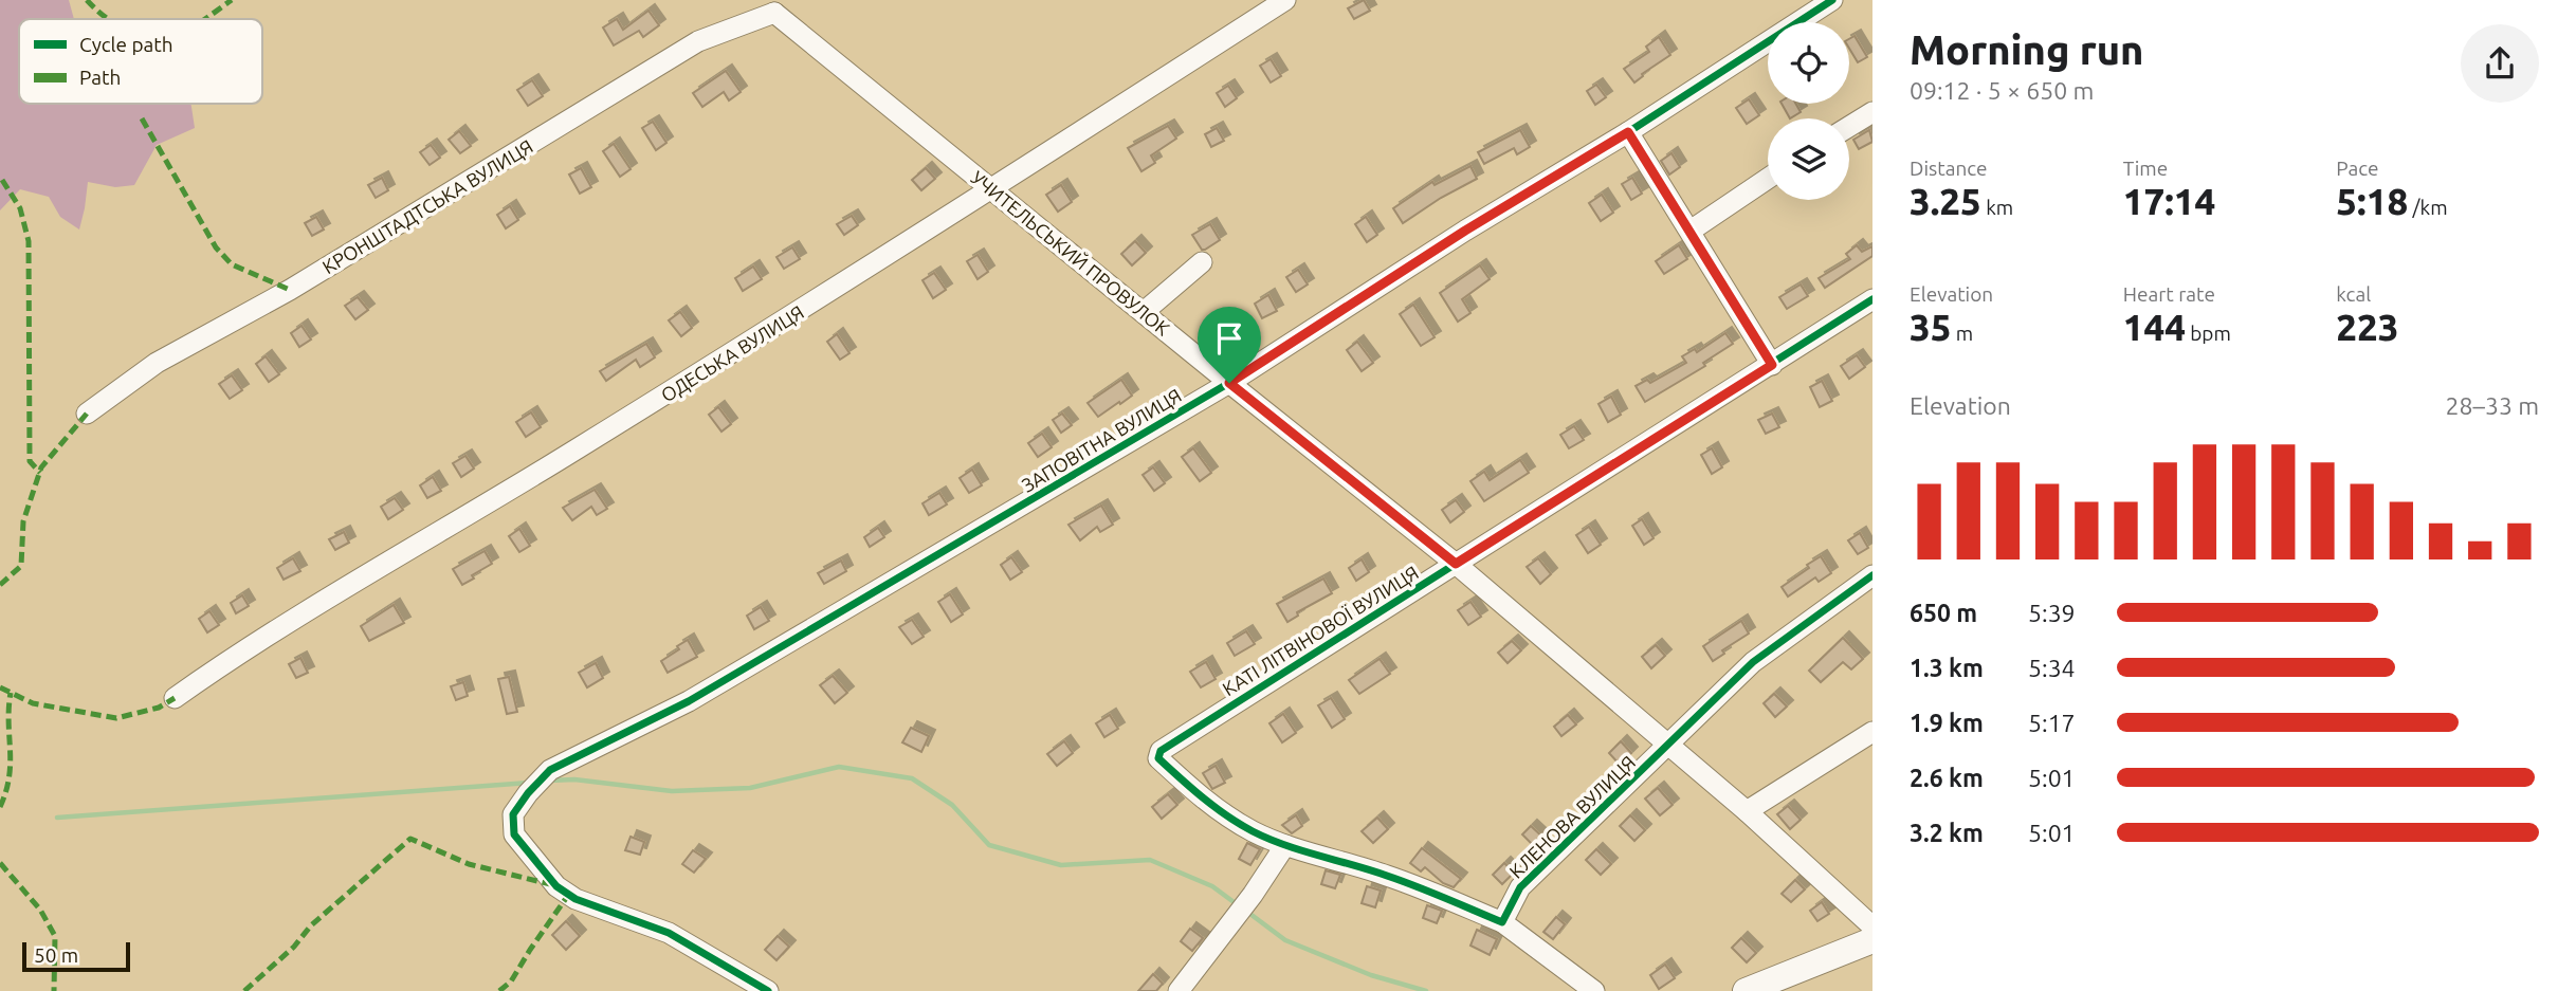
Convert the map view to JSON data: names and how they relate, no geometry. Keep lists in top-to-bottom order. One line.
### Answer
{"streets":{"street":["КРОНШТАДТСЬКА ВУЛИЦЯ","УЧИТЕЛЬСЬКИЙ ПРОВУЛОК","ОДЕСЬКА ВУЛИЦЯ","ЗАПОВІТНА ВУЛИЦЯ","КАТІ ЛІТВІНОВОЇ ВУЛИЦЯ","КЛЕНОВА ВУЛИЦЯ"]},"crossings":[["КРОНШТАДТСЬКА ВУЛИЦЯ","УЧИТЕЛЬСЬКИЙ ПРОВУЛОК"],["УЧИТЕЛЬСЬКИЙ ПРОВУЛОК","ОДЕСЬКА ВУЛИЦЯ"],["УЧИТЕЛЬСЬКИЙ ПРОВУЛОК","ЗАПОВІТНА ВУЛИЦЯ"],["УЧИТЕЛЬСЬКИЙ ПРОВУЛОК","КАТІ ЛІТВІНОВОЇ ВУЛИЦЯ"],["УЧИТЕЛЬСЬКИЙ ПРОВУЛОК","КЛЕНОВА ВУЛИЦЯ"]],"legend":["Cycle path","Path"],"scale_bar":"50 m","page":{"heading":["Morning run","09:12 · 5 × 650 m"],"stats":[["Distance","3.25 km"],["Time","17:14"],["Pace","5:18 /km"],["Elevation","35 m"],["Heart rate","144 bpm"],["kcal","223"]],"chart":["Elevation","28–33 m"],"list":[{"name":"650 m","note":"5:39"},{"name":"1.3 km","note":"5:34"},{"name":"1.9 km","note":"5:17"},{"name":"2.6 km","note":"5:01"},{"name":"3.2 km","note":"5:01"}],"scale":"50 m"}}
